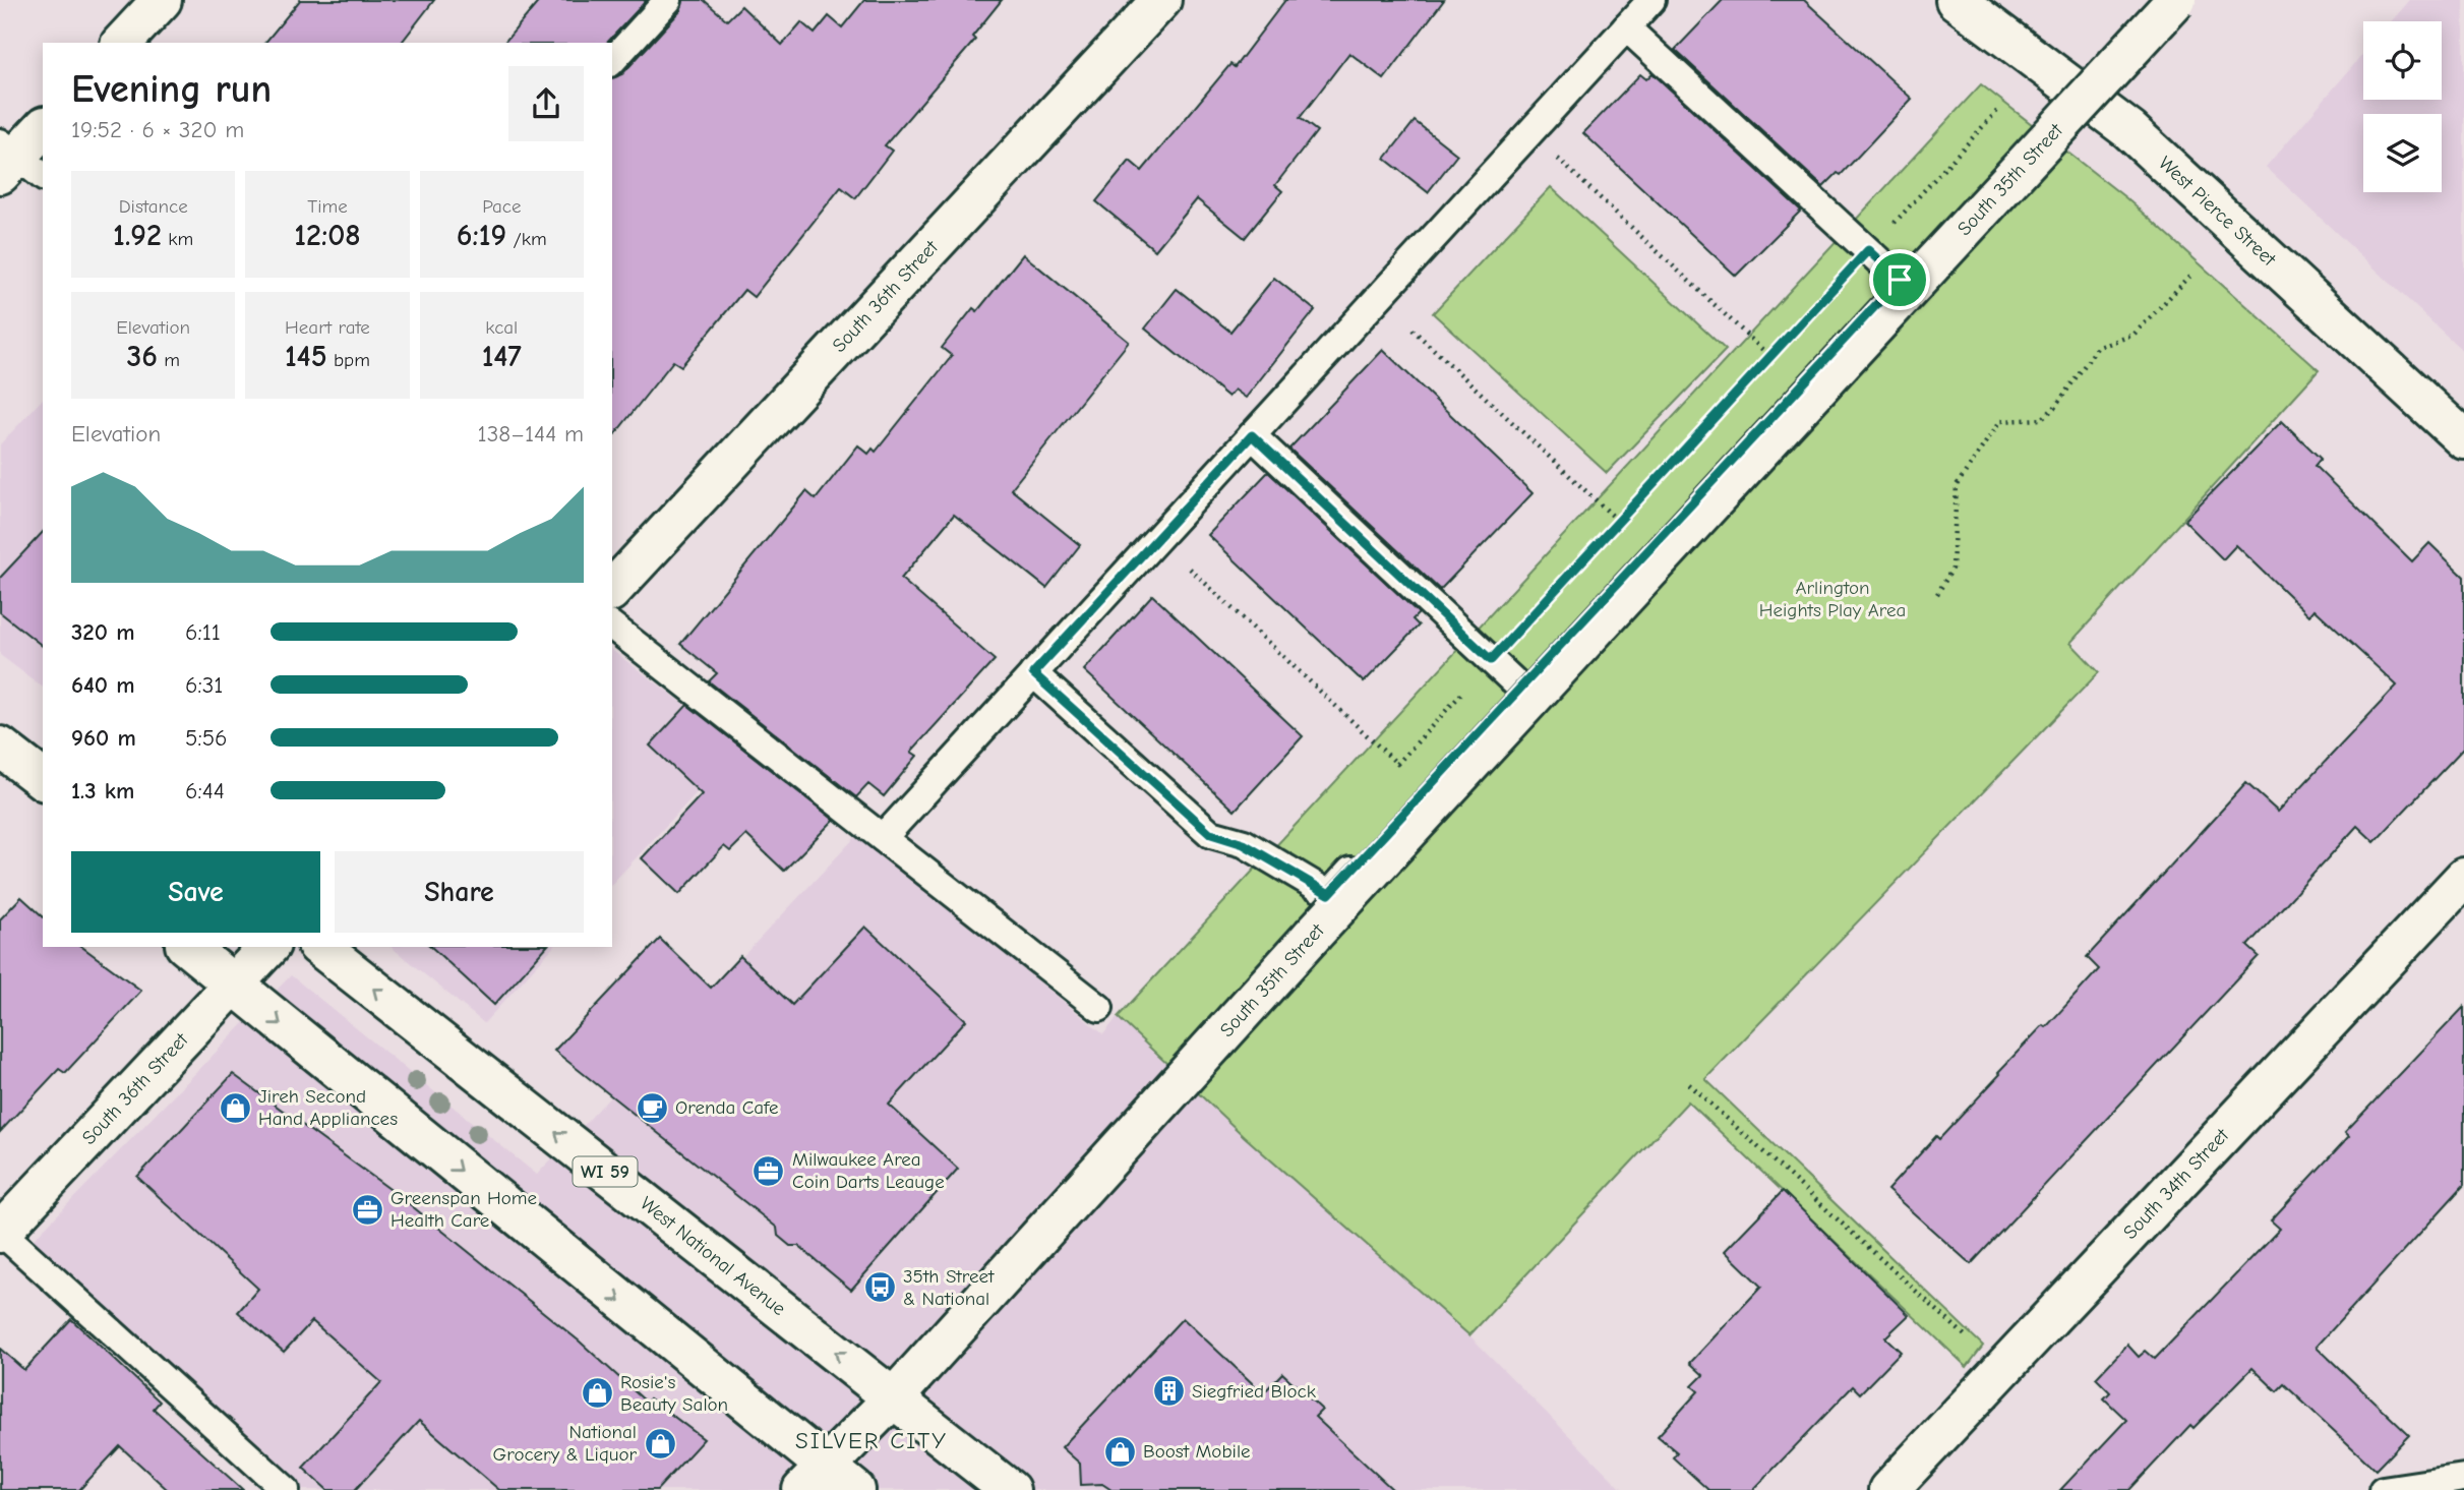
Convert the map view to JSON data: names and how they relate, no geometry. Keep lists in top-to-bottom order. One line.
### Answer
{"streets":{"main road":["South 35th Street","West Pierce Street","South 36th Street","WI 59","South 34th Street","West National Avenue"]},"crossings":[["South 35th Street","West National Avenue"]],"districts":["SILVER CITY"],"parks":["Arlington Heights Play Area"],"places":{"shop":["Jireh Second Hand Appliances","Rosie's Beauty Salon","National Grocery & Liquor","Boost Mobile"],"cafe":["Orenda Cafe"],"office":["Milwaukee Area Coin Darts Leauge","Greenspan Home Health Care"],"bus stop":["35th Street & National"],"building":["Siegfried Block"]},"page":{"heading":["Evening run","19:52 · 6 × 320 m"],"stats":[["Distance","1.92 km"],["Time","12:08"],["Pace","6:19 /km"],["Elevation","36 m"],["Heart rate","145 bpm"],["kcal","147"]],"chart":["Elevation","138–144 m"],"list":[{"name":"320 m","note":"6:11"},{"name":"640 m","note":"6:31"},{"name":"960 m","note":"5:56"},{"name":"1.3 km","note":"6:44"}],"buttons":["Save","Share"]}}
